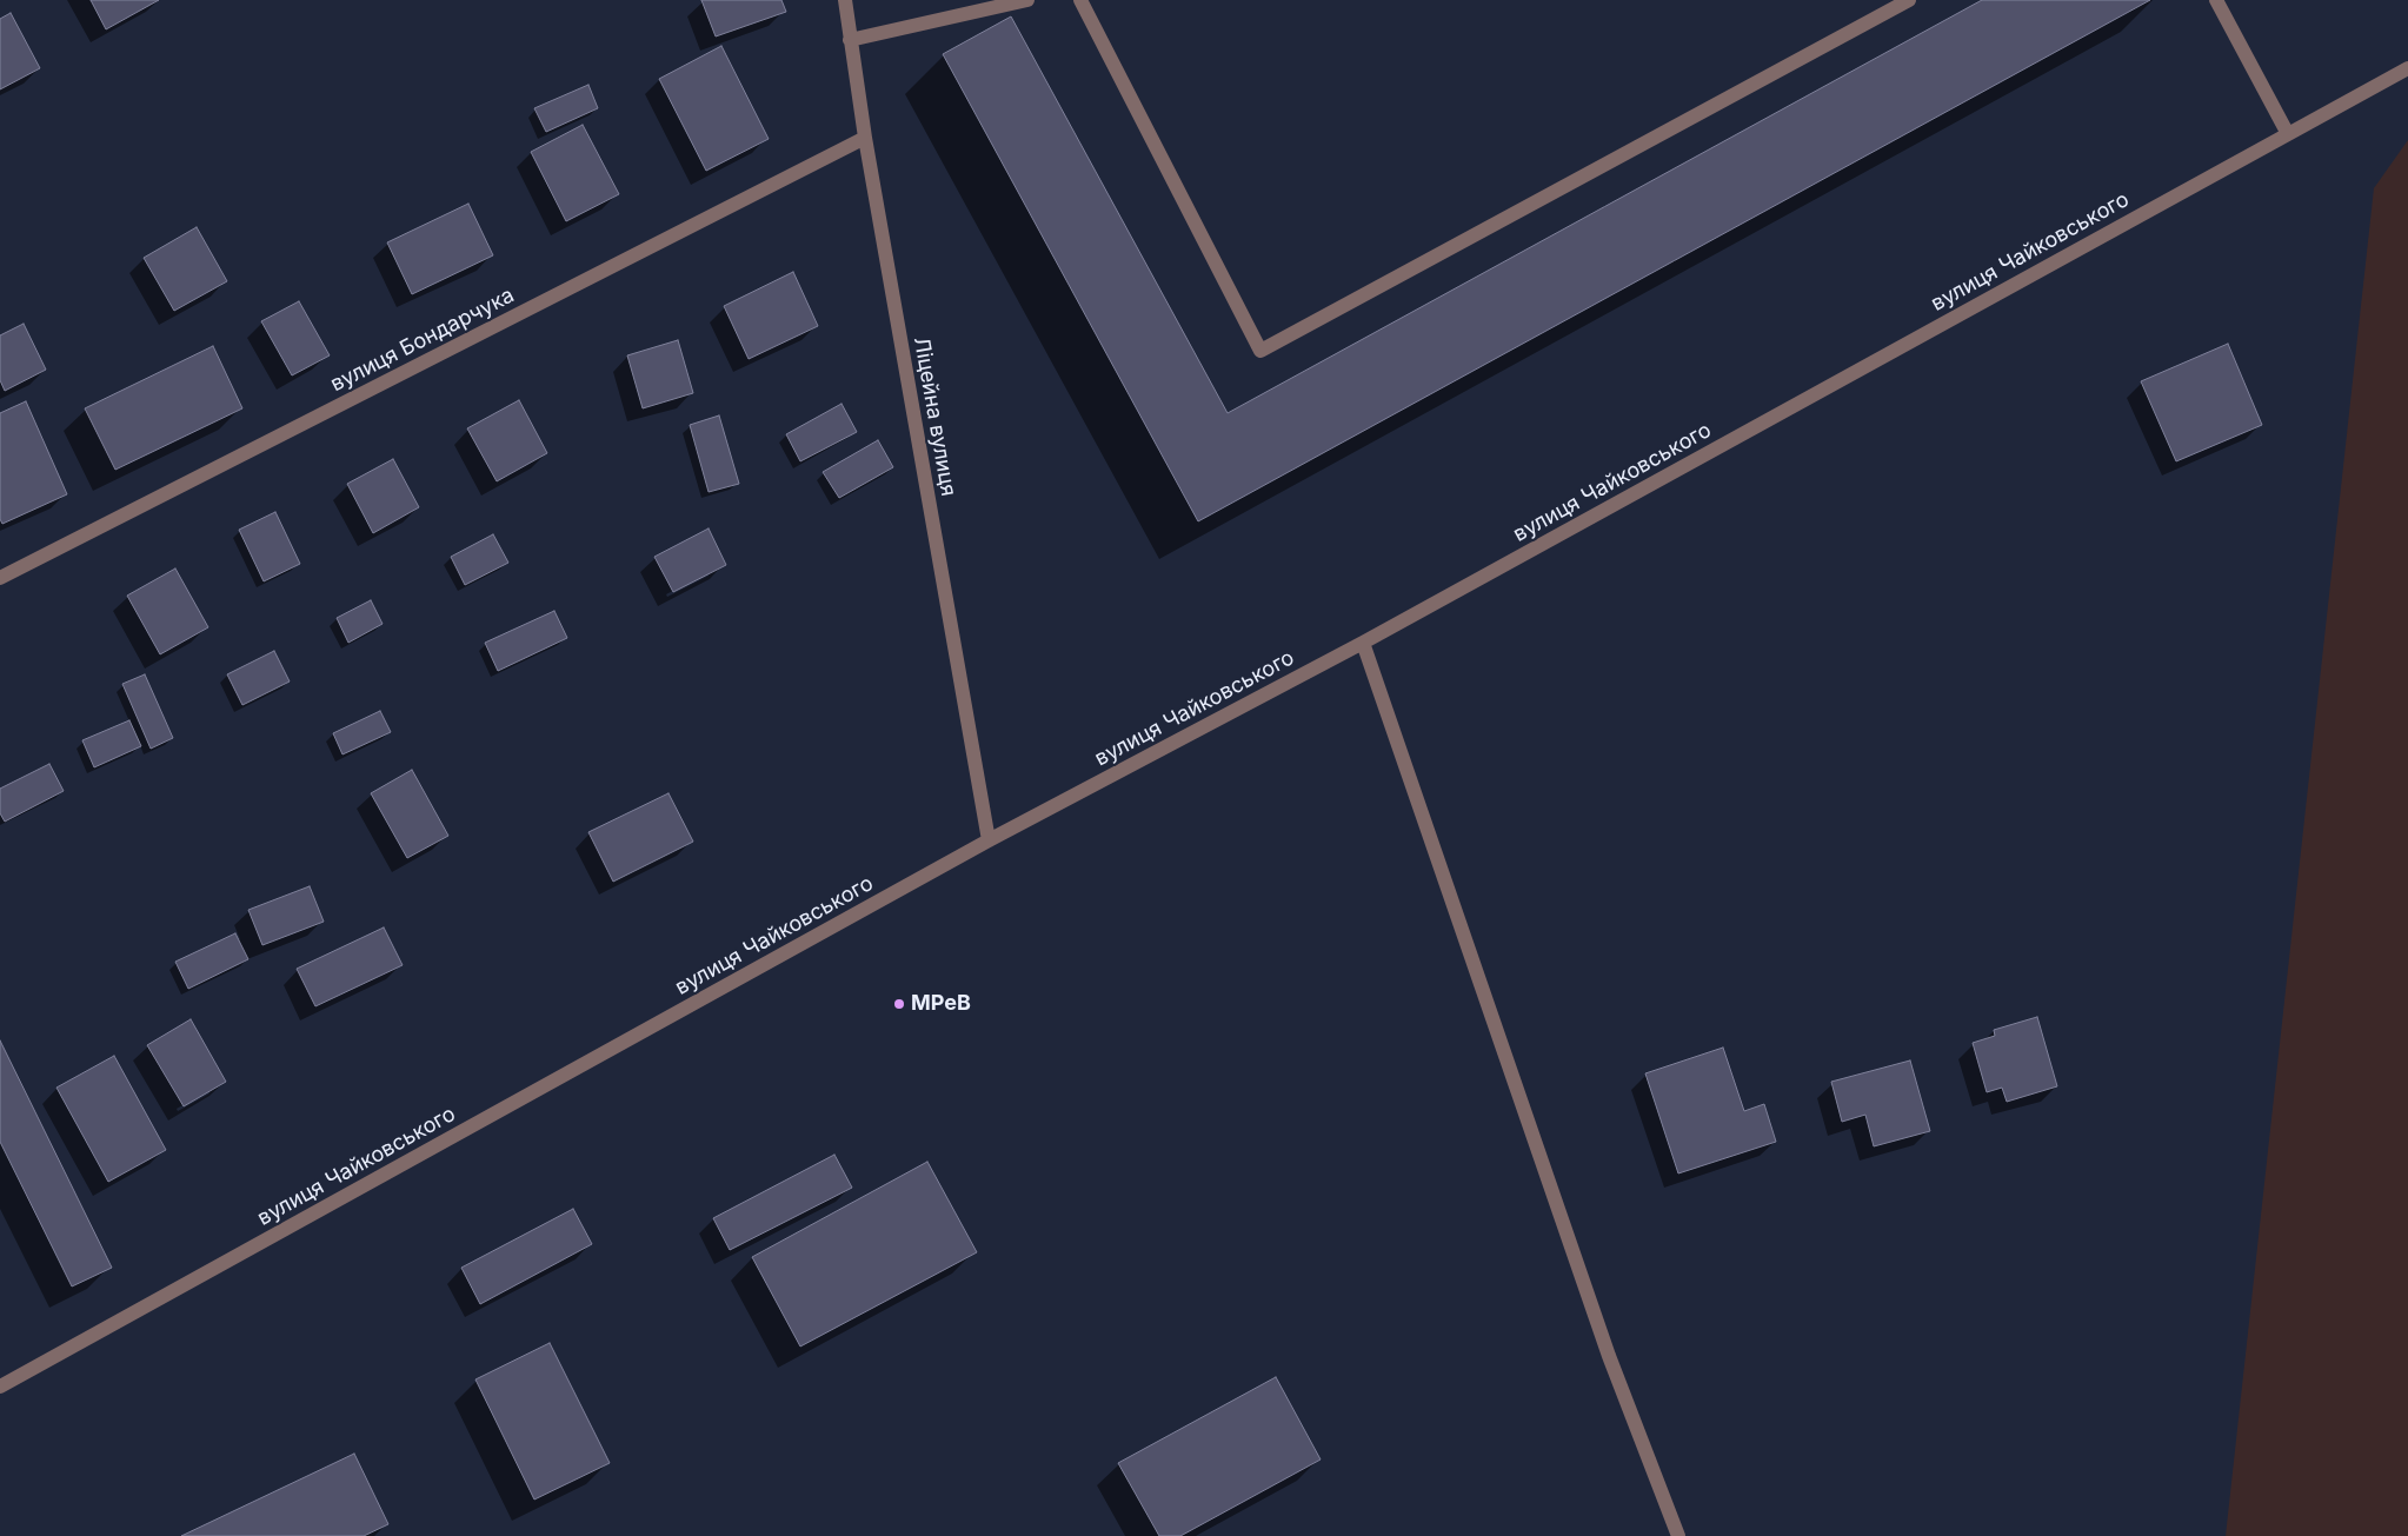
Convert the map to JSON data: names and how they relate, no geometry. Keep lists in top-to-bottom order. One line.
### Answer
{"streets":{"street":["вулиця Чайковського","вулиця Бондарчука","Ліцейна вулиця"]},"crossings":[["вулиця Чайковського","Ліцейна вулиця"],["вулиця Бондарчука","Ліцейна вулиця"]],"places":["МРеВ"]}
